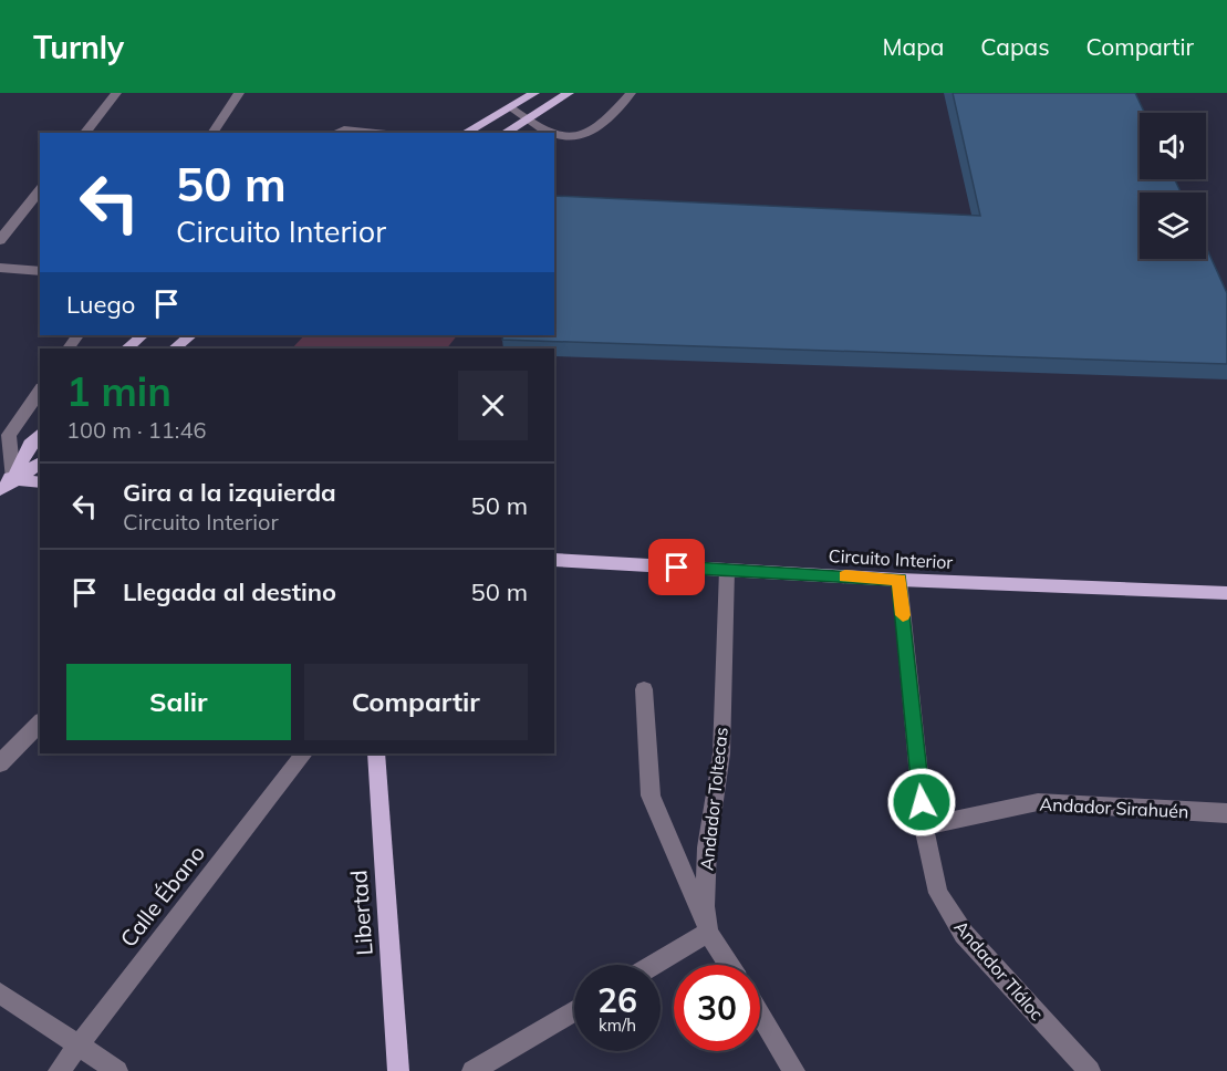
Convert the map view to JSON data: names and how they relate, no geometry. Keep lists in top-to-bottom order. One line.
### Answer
{"streets":{"main road":["Circuito Interior","Libertad"],"street":["Andador Toltecas","Andador Sirahuén","Calle Ébano","Andador Tláloc"]},"crossings":[["Circuito Interior","Andador Toltecas"],["Circuito Interior","Andador Tláloc"],["Andador Sirahuén","Andador Tláloc"]],"page":{"header":"Turnly","nav":["Mapa","Capas","Compartir"],"turn":["50 m","Circuito Interior"],"then":"Luego","heading":["1 min","100 m · 11:46"],"list":[{"name":"Gira a la izquierda","note":"Circuito Interior","value":"50 m"},{"name":"Llegada al destino","value":"50 m"}],"buttons":["Salir","Compartir"],"speed":"26 km/h","limit":"30"}}
